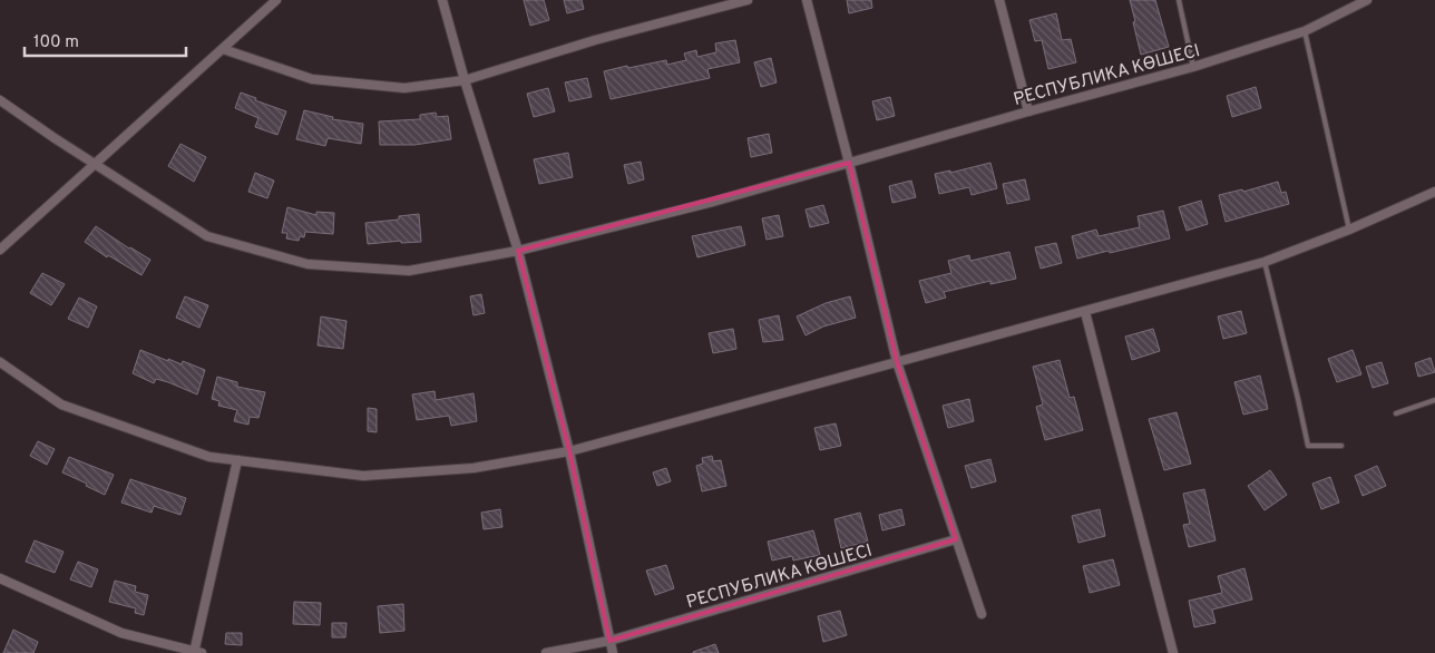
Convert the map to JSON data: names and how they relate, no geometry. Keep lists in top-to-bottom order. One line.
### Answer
{"streets":{"street":["РЕСПУБЛИКА КӨШЕСІ"]},"scale_bar":"100 m"}
